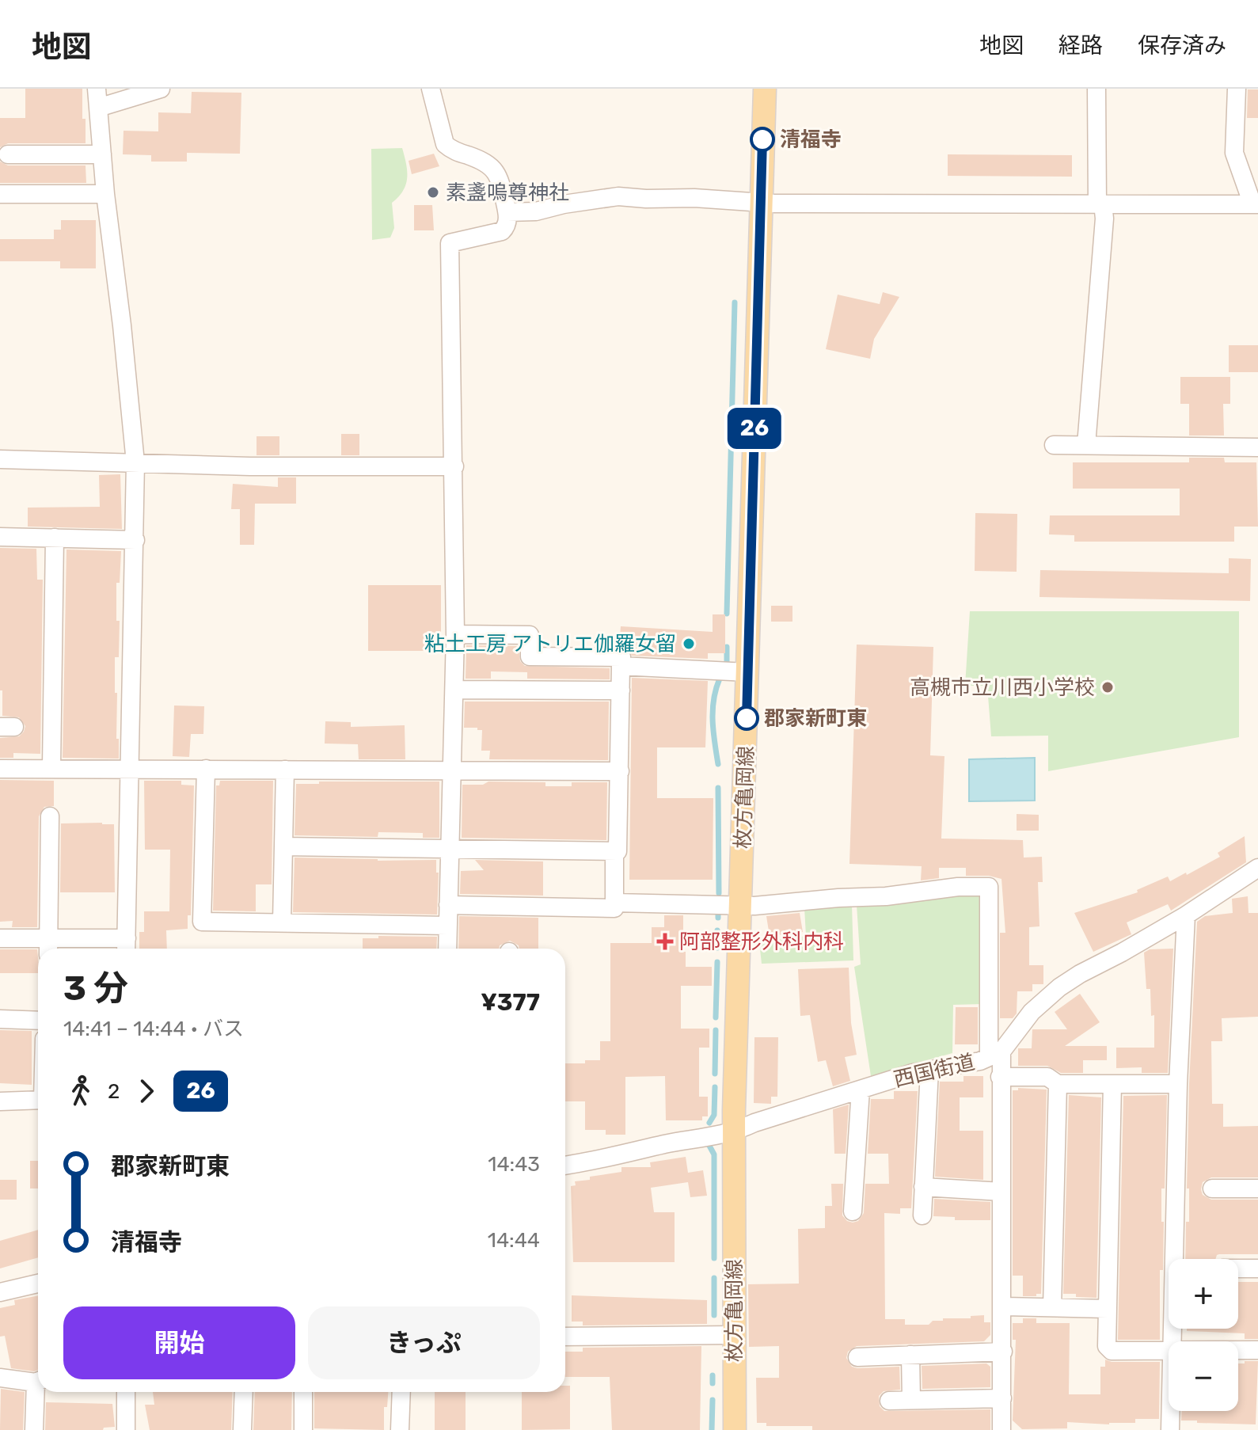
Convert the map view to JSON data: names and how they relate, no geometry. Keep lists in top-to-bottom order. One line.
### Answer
{"streets":{"main road":["枚方亀岡線"],"street":["西国街道"]},"crossings":[["枚方亀岡線","西国街道"]],"places":{"other":["清福寺","素盞嗚尊神社","粘土工房 アトリエ伽羅女留","高槻市立川西小学校","郡家新町東"],"health":["阿部整形外科内科"]},"lines":["bus line 26"],"page":{"header":"地図","nav":["地図","経路","保存済み"],"on_map":"26","heading":["3 分","14:41 – 14:44 · バス","¥377"],"legs":["2","26"],"list":[{"name":"郡家新町東","value":"14:43"},{"name":"清福寺","value":"14:44"}],"map_buttons":["+","−"],"buttons":["開始","きっぷ"]}}
